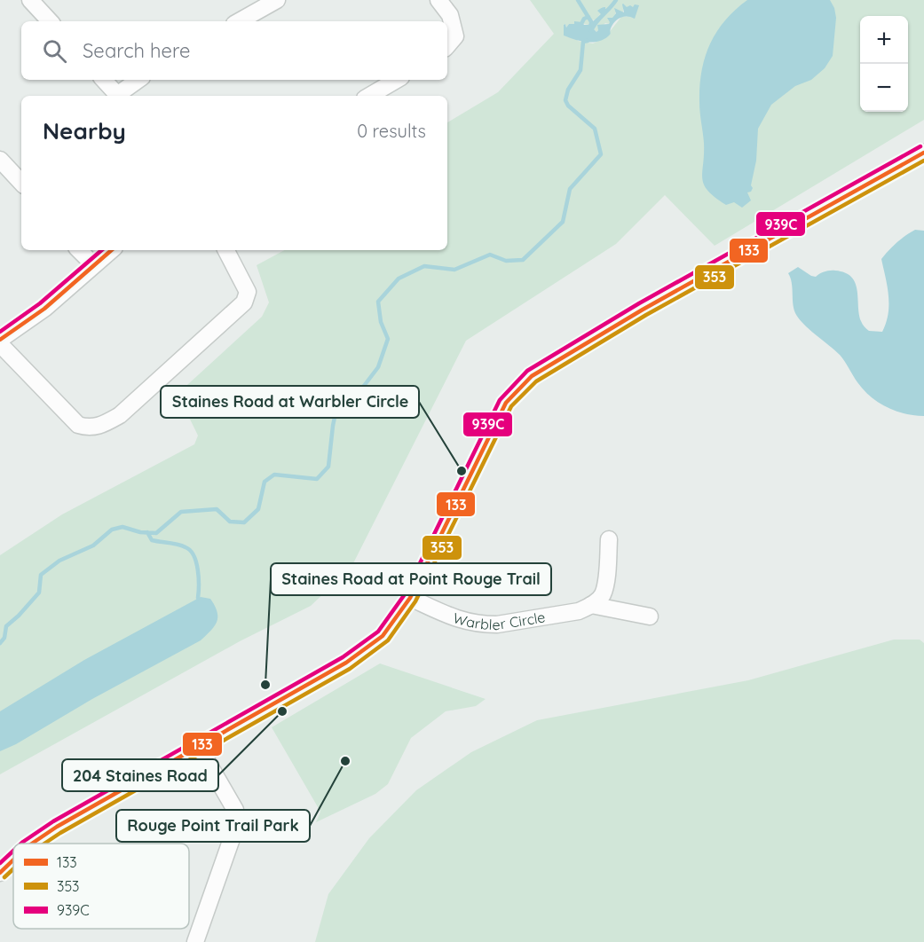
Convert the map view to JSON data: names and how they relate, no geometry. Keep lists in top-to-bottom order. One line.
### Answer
{"streets":{"street":["Warbler Circle"]},"places":["Staines Road at Warbler Circle","Staines Road at Point Rouge Trail","204 Staines Road","Rouge Point Trail Park"],"lines":["transit line 939C","transit line 133","transit line 353"],"legend":["133","353","939C"],"page":{"map_buttons":["+","−"],"search":"Search here","heading":["Nearby","0 results"]}}
